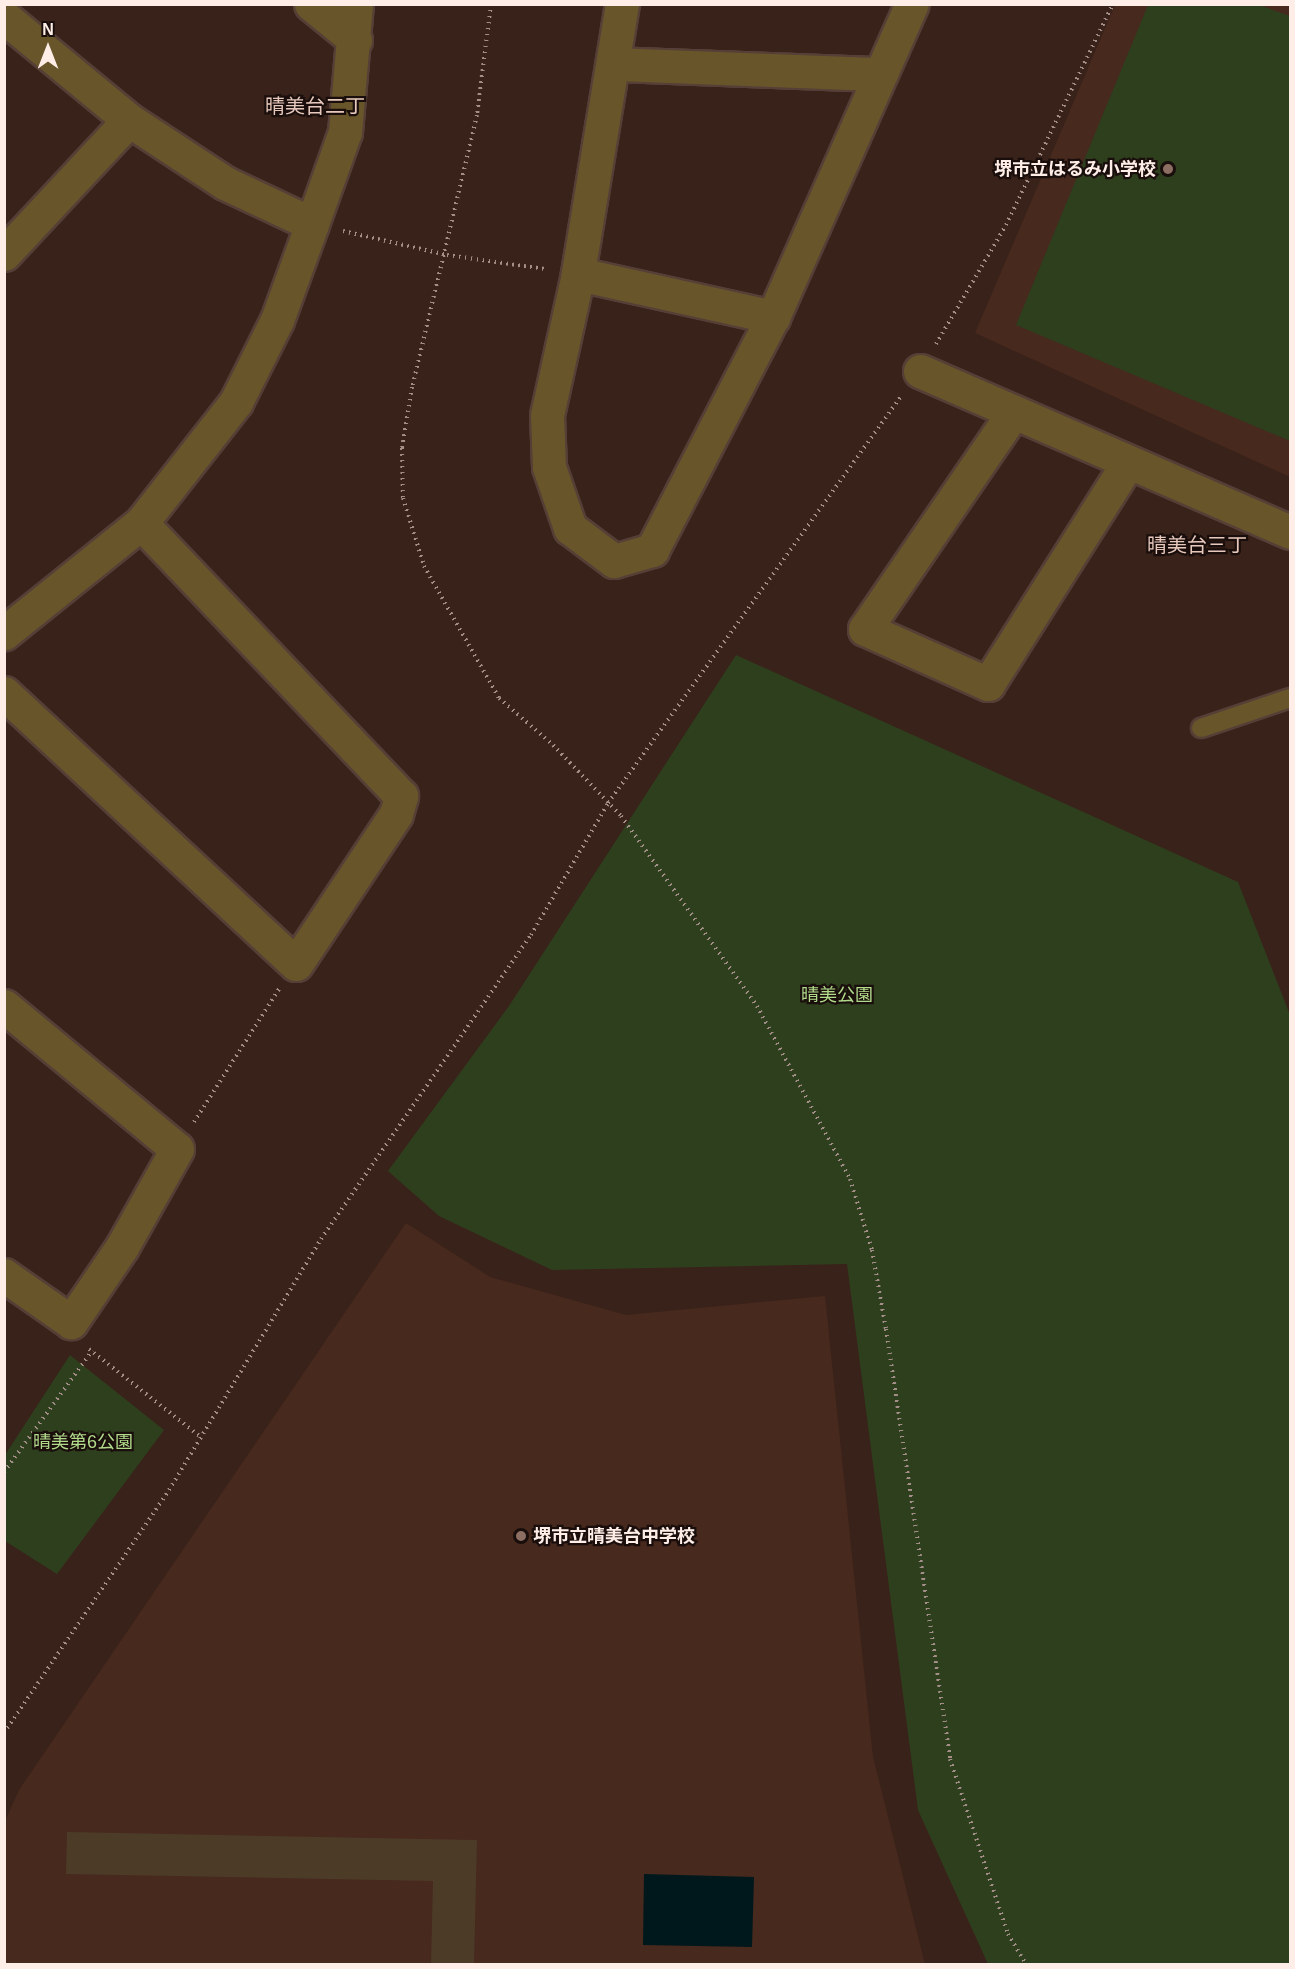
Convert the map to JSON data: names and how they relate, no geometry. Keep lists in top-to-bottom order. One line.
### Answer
{"districts":["晴美台二丁","晴美台三丁"],"parks":["晴美公園","晴美第6公園"],"places":["堺市立はるみ小学校","堺市立晴美台中学校"],"north":"top"}
